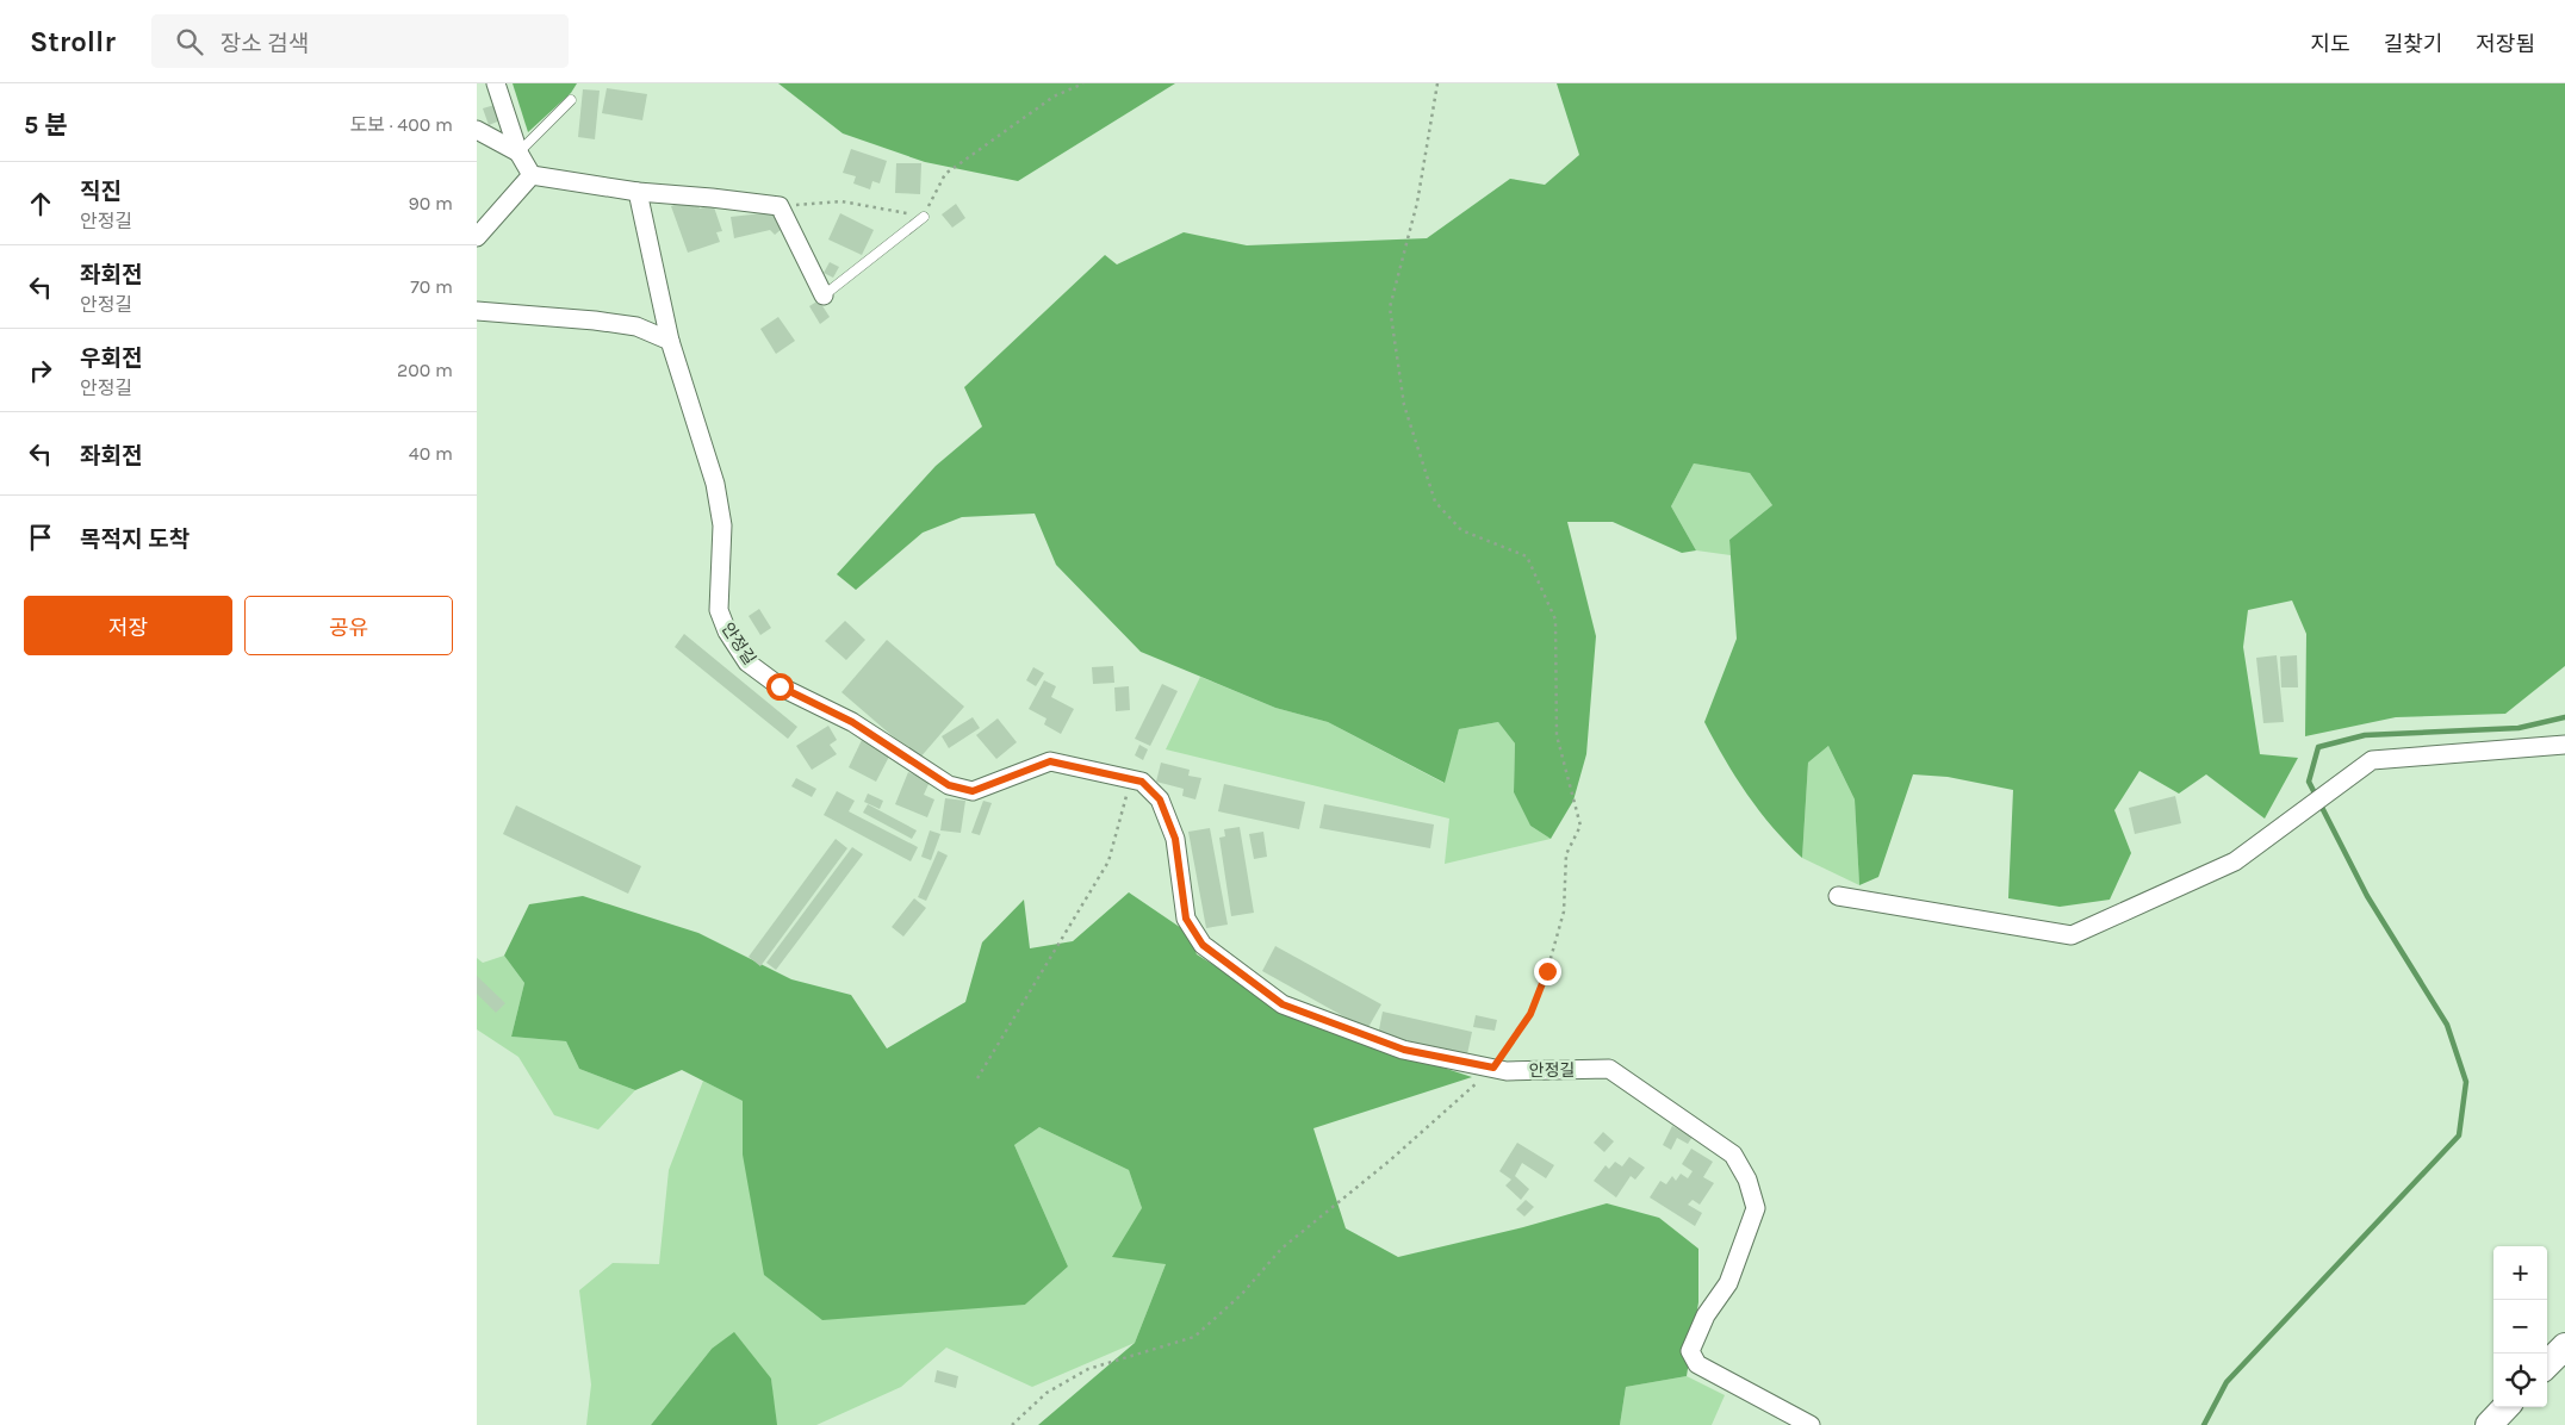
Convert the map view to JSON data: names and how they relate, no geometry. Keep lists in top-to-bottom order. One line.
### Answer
{"streets":{"street":["안정길"]},"page":{"header":"Strollr","search":"장소 검색","nav":["지도","길찾기","저장됨"],"heading":["5 분","도보 · 400 m"],"list":[["직진","안정길","90 m"],["좌회전","안정길","70 m"],["우회전","안정길","200 m"],["좌회전","40 m"],"목적지 도착"],"buttons":["저장","공유"],"map_buttons":["+","−"]}}
